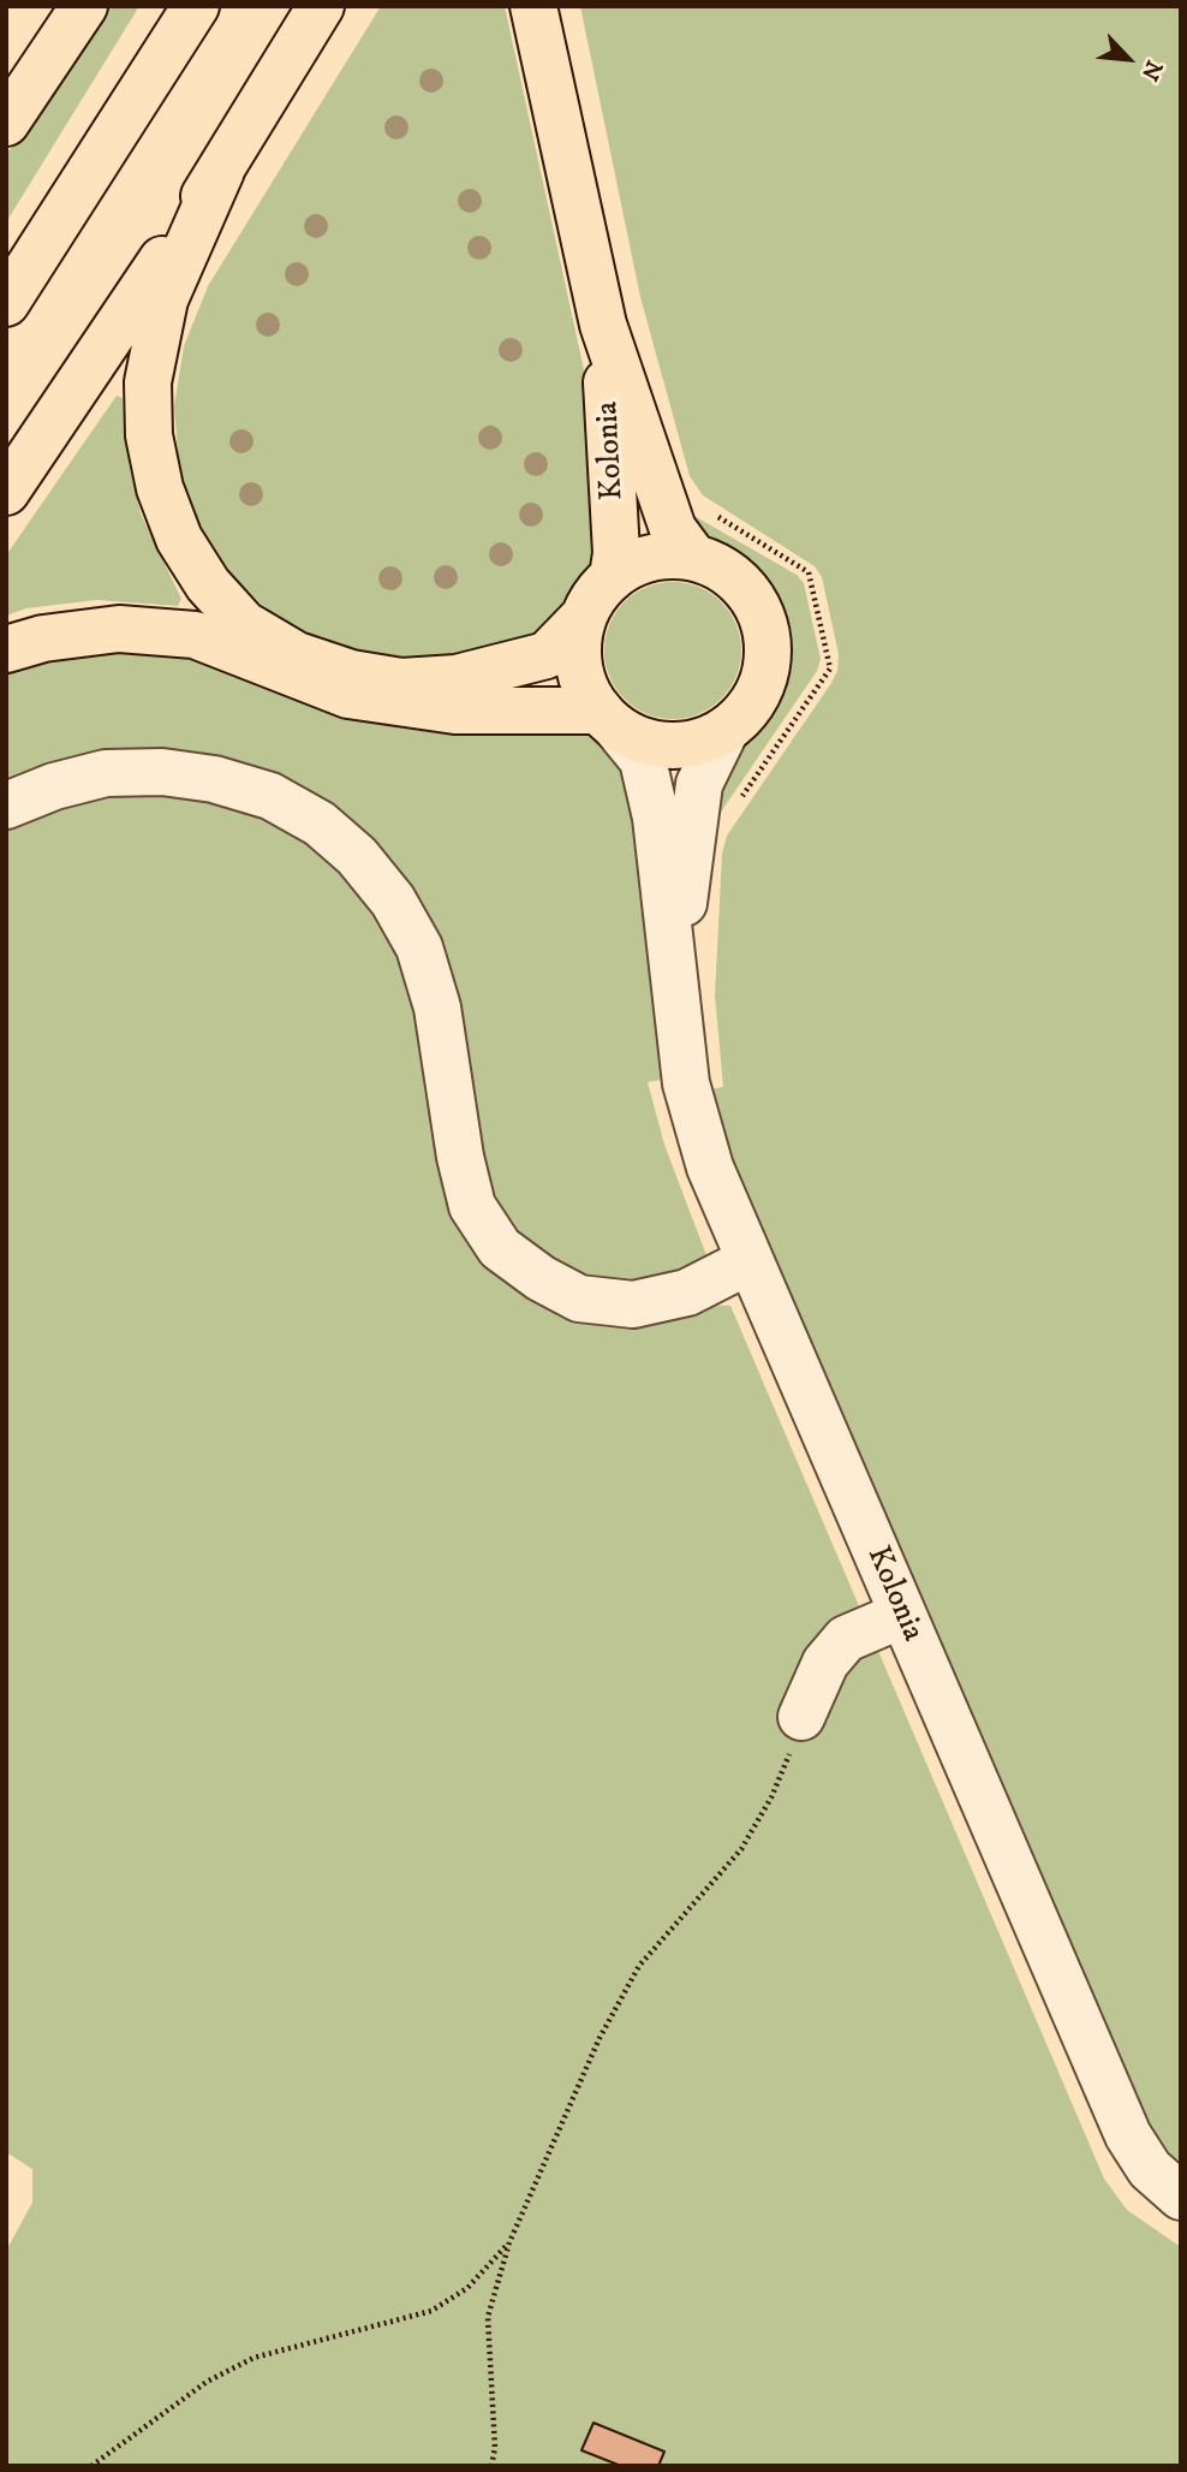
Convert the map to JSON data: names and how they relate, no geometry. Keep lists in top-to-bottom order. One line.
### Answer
{"streets":{"main road":["Kolonia"]},"north":"bottom right"}
